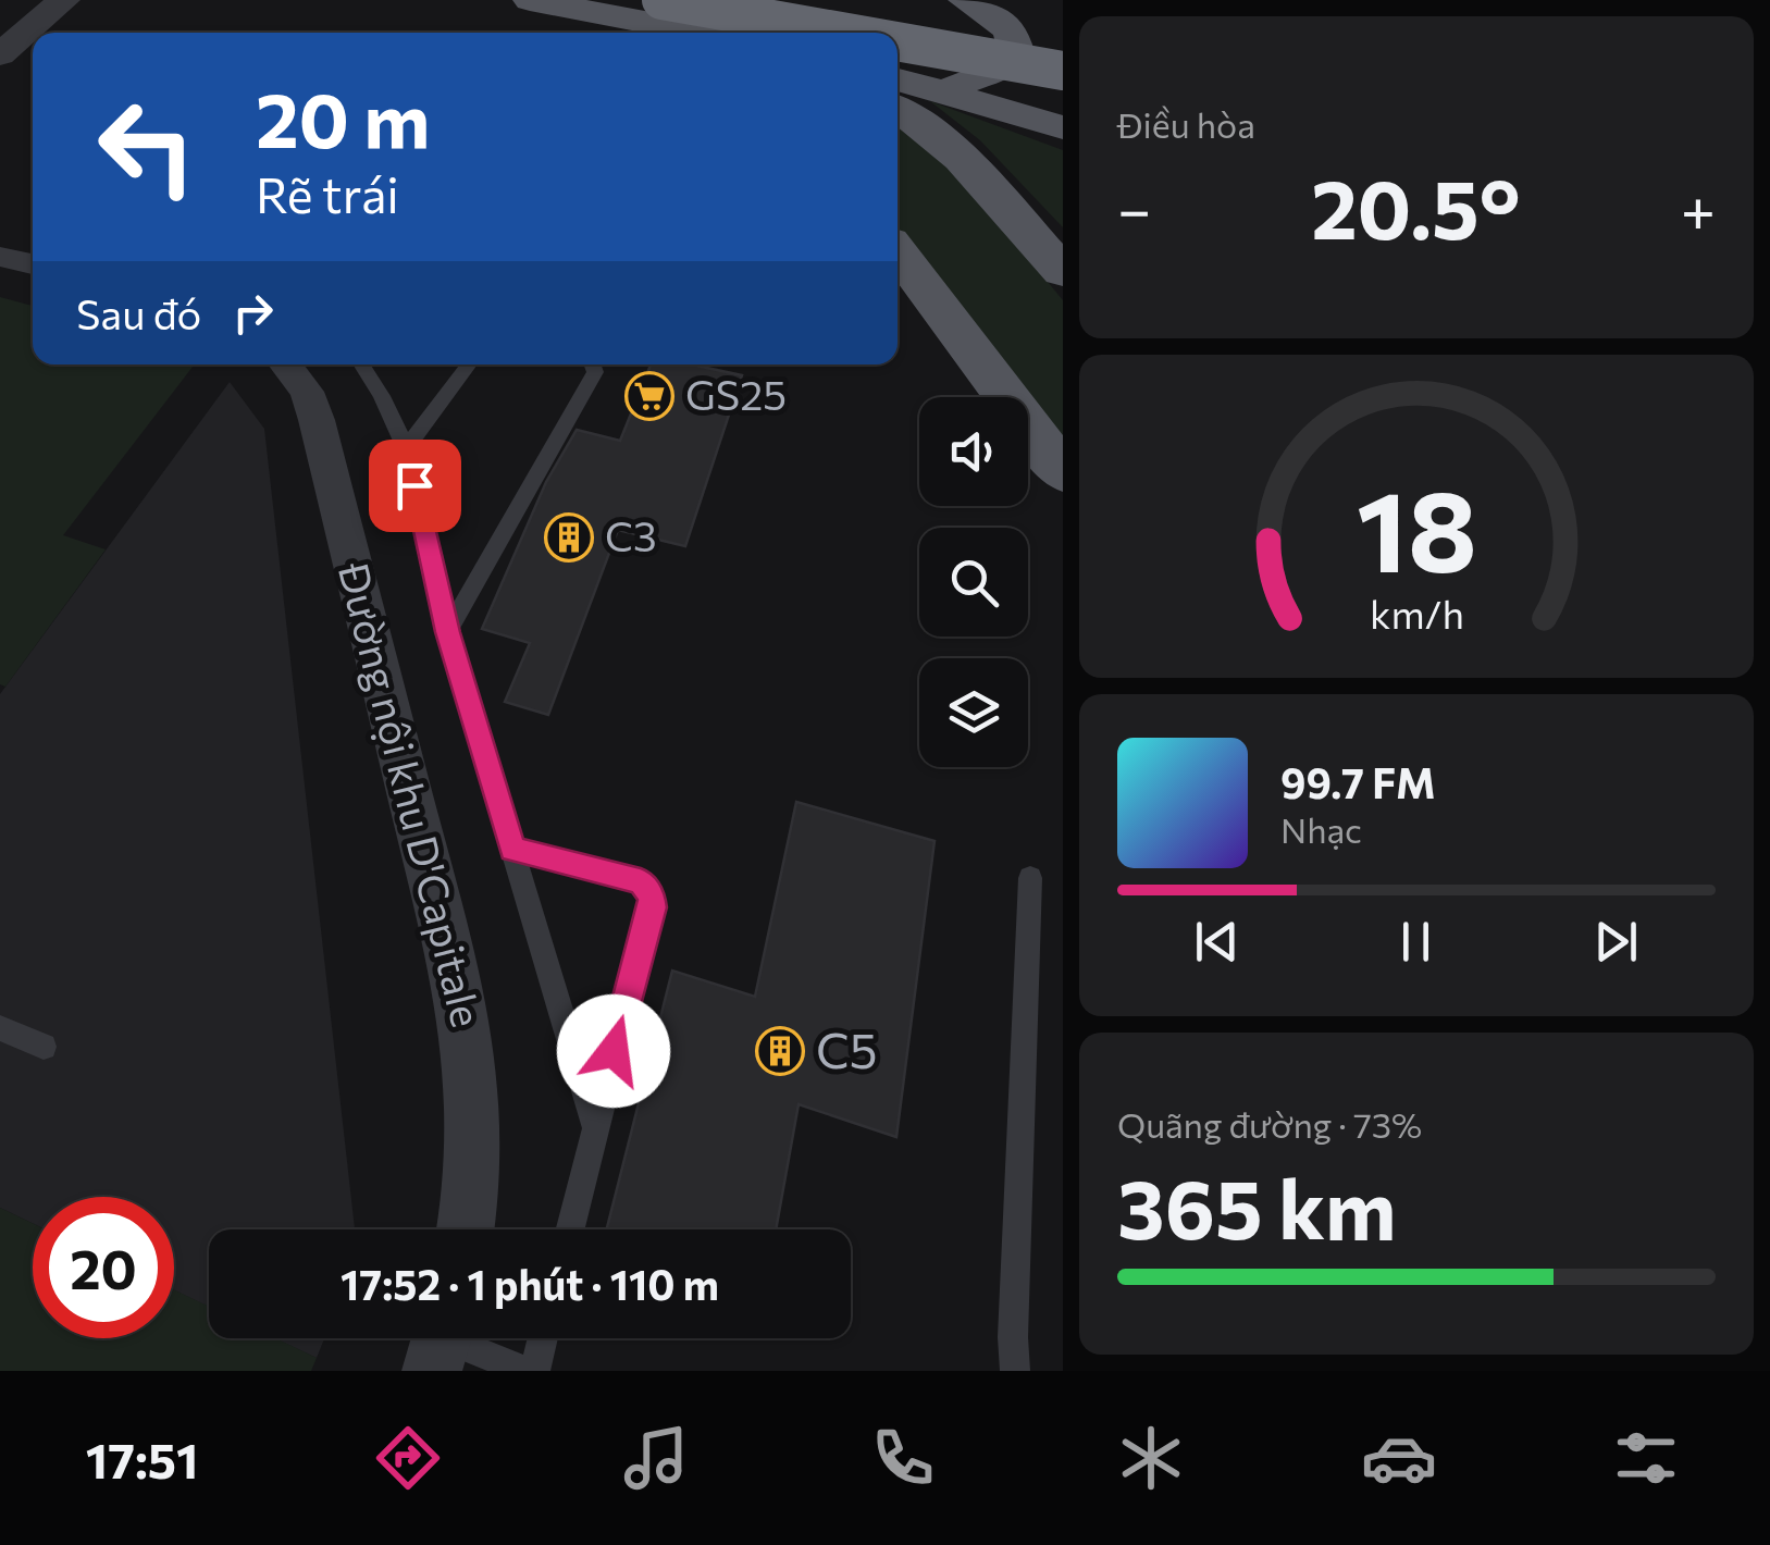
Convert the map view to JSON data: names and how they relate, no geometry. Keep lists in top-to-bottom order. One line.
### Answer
{"streets":{"street":["Đường nội khu D'Capitale"]},"places":{"supermarket":["GS25"],"building":["C3","C5"]},"page":{"tile":["Điều hòa",["Quãng đường · 73%","365 km"]],"turn":["20 m","Rẽ trái"],"heat":["−","20.5°","+"],"then":"Sau đó","song":["99.7 FM","Nhạc"],"limit":"20","trip":"17:52 · 1 phút · 110 m","tabs":"17:51","gauge":["18","km/h"]}}
